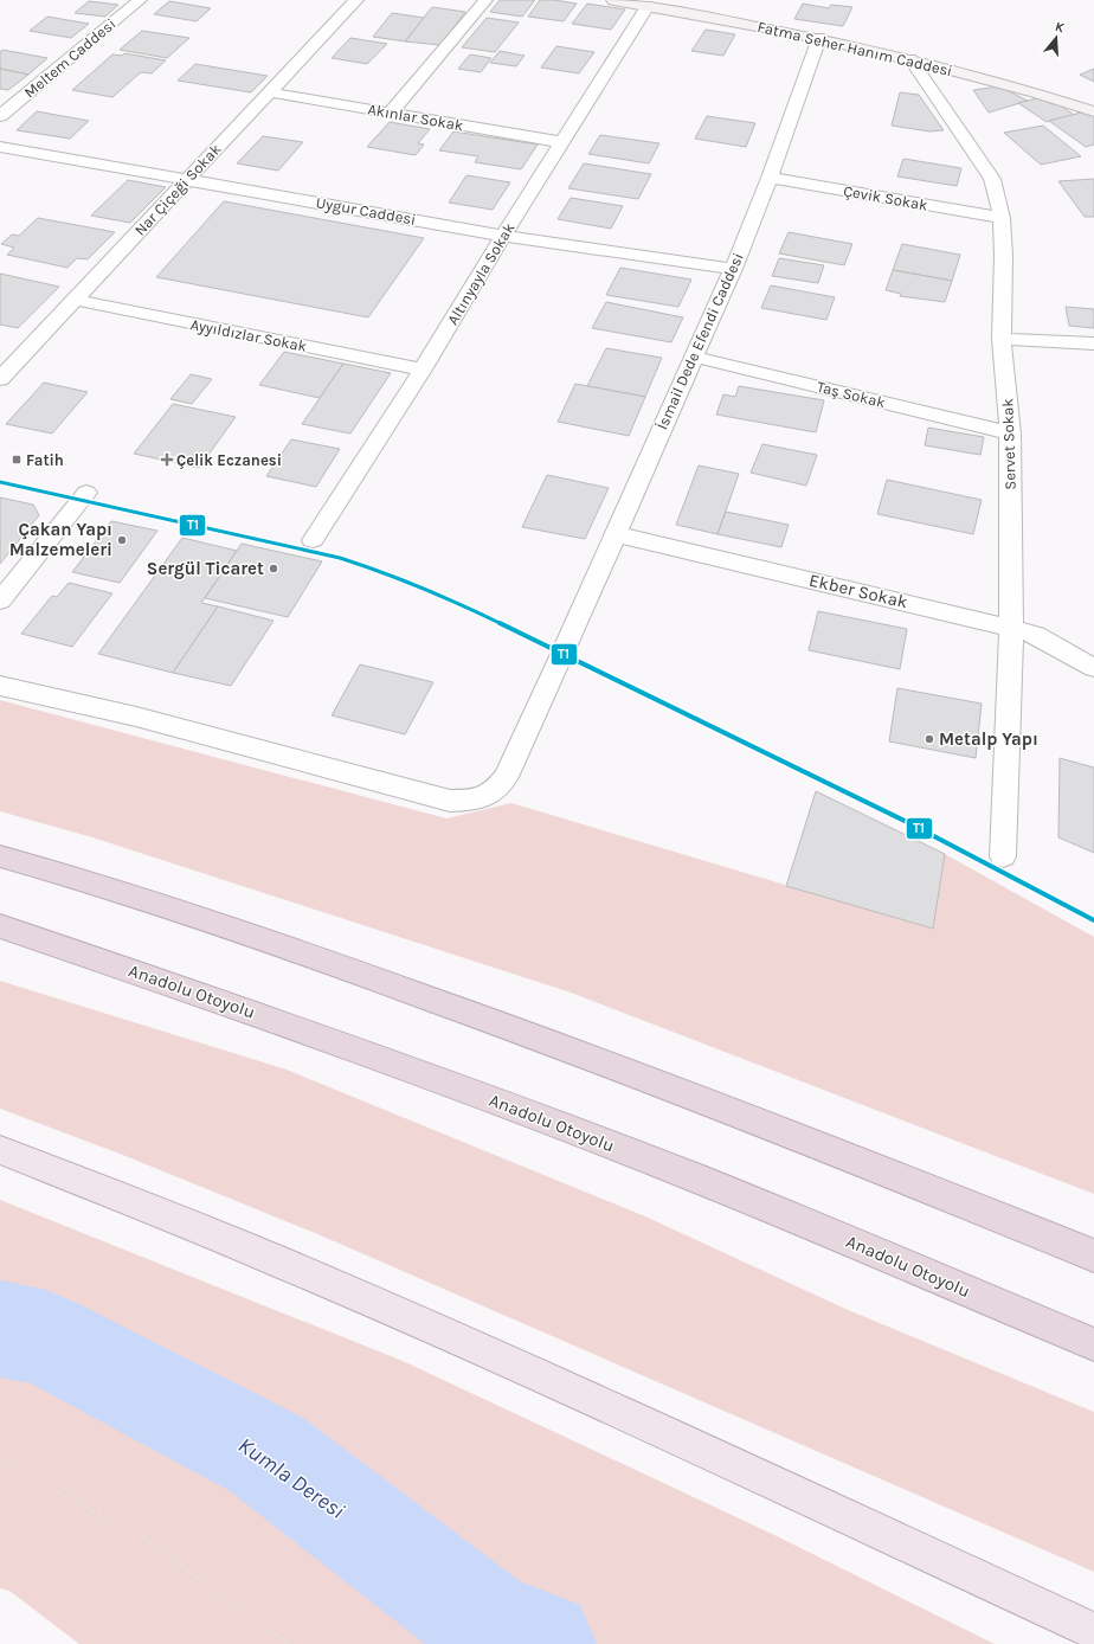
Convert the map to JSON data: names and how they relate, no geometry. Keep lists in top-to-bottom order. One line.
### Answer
{"streets":{"highway":["Anadolu Otoyolu"],"street":["Fatma Seher Hanım Caddesi","Meltem Caddesi","Akınlar Sokak","Nar Çiçeği Sokak","Çevik Sokak","Uygur Caddesi","Altınyayla Sokak","Ayyıldızlar Sokak","İsmail Dede Efendi Caddesi","Taş Sokak","Servet Sokak","Ekber Sokak"]},"crossings":[["Fatma Seher Hanım Caddesi","Altınyayla Sokak"],["Fatma Seher Hanım Caddesi","İsmail Dede Efendi Caddesi"],["Fatma Seher Hanım Caddesi","Servet Sokak"],["Akınlar Sokak","Nar Çiçeği Sokak"],["Akınlar Sokak","Altınyayla Sokak"],["Nar Çiçeği Sokak","Uygur Caddesi"],["Nar Çiçeği Sokak","Ayyıldızlar Sokak"],["Çevik Sokak","İsmail Dede Efendi Caddesi"],["Çevik Sokak","Servet Sokak"],["Uygur Caddesi","Altınyayla Sokak"],["Uygur Caddesi","İsmail Dede Efendi Caddesi"],["Altınyayla Sokak","Ayyıldızlar Sokak"],["İsmail Dede Efendi Caddesi","Taş Sokak"],["İsmail Dede Efendi Caddesi","Ekber Sokak"],["Taş Sokak","Servet Sokak"],["Servet Sokak","Ekber Sokak"]],"water":["Kumla Deresi"],"places":{"transit":["Fatih"],"health":["Çelik Eczanesi"],"other":["Çakan Yapı Malzemeleri","Sergül Ticaret","Metalp Yapı"]},"lines":["transit line T1"],"north":"top"}
